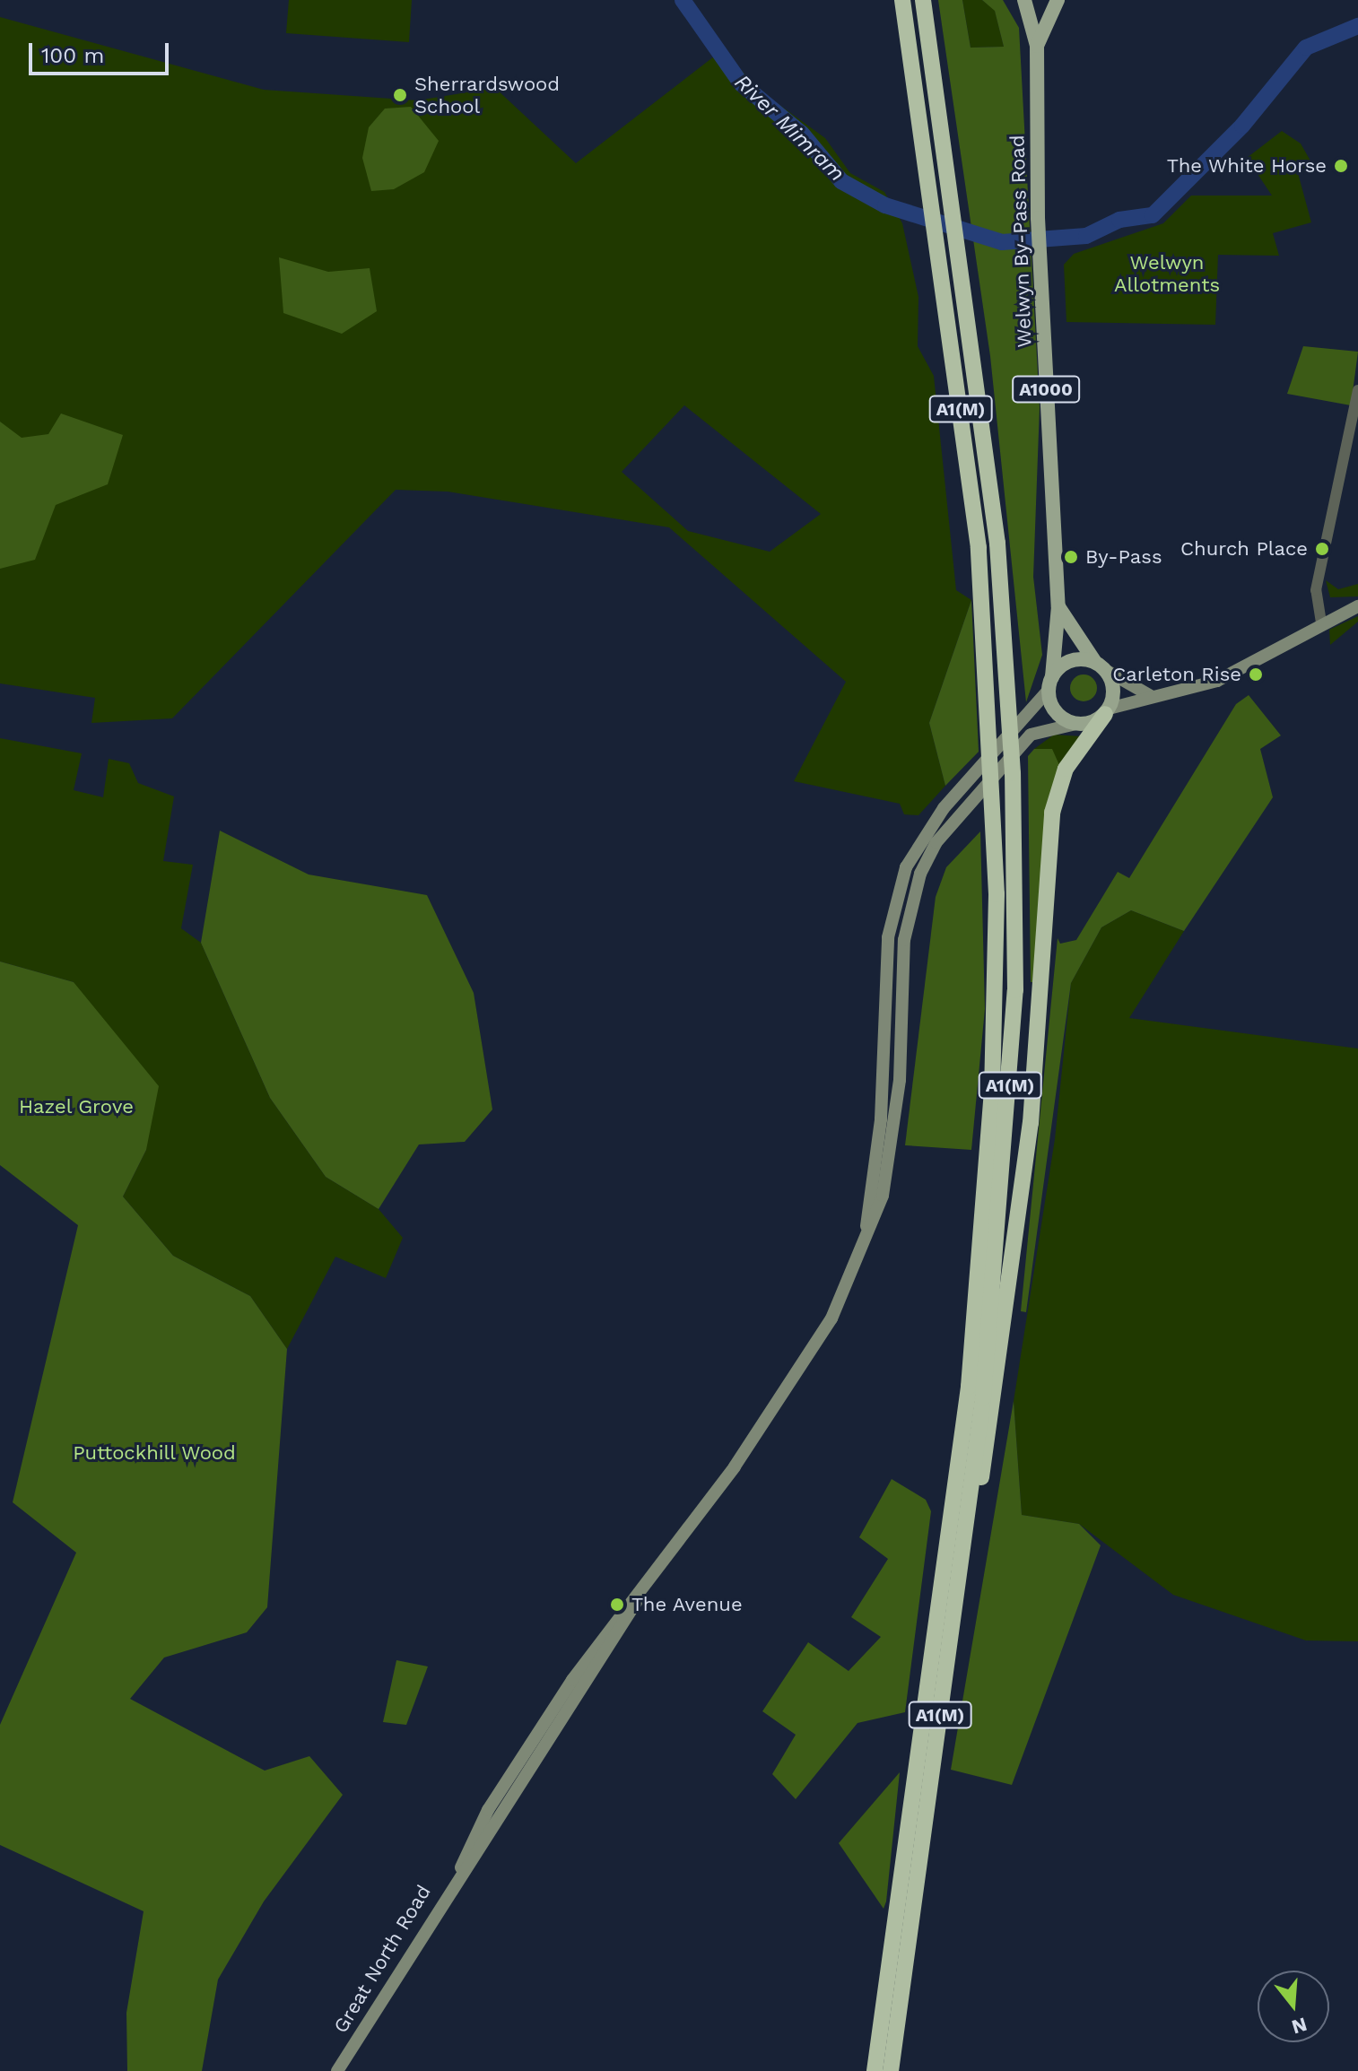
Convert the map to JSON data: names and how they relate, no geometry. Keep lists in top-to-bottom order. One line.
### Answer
{"streets":{"highway":["A1(M)"],"main road":["Welwyn By-Pass Road","A1000","Great North Road"]},"water":["River Mimram"],"parks":["Welwyn Allotments","Hazel Grove","Puttockhill Wood"],"places":["Sherrardswood School","The White Horse","Church Place","By-Pass","Carleton Rise","The Avenue"],"scale_bar":"100 m","north":"bottom"}
